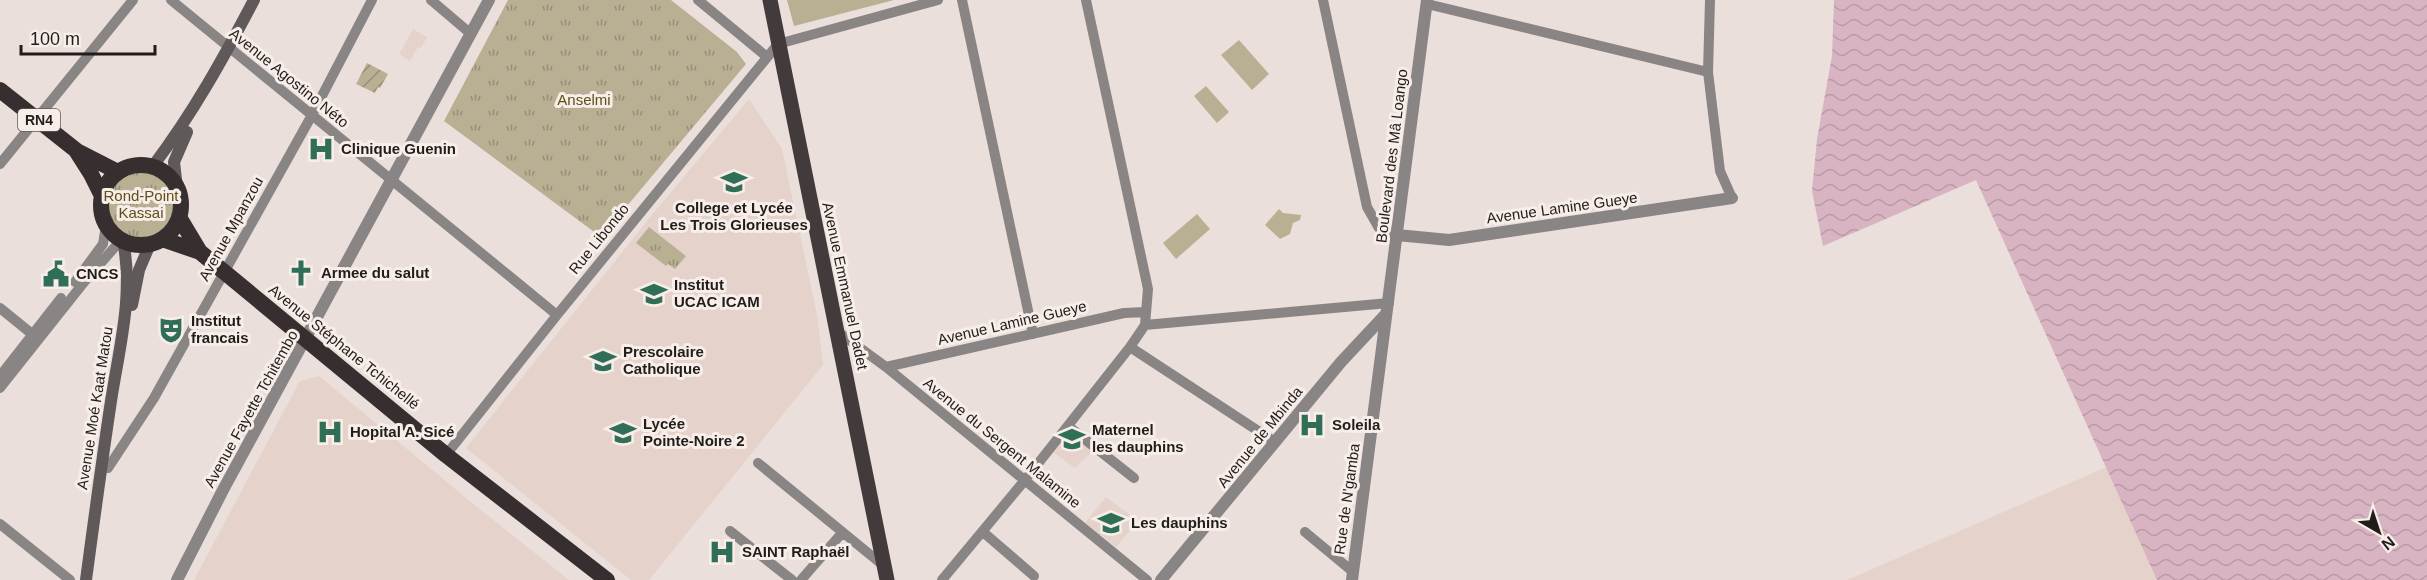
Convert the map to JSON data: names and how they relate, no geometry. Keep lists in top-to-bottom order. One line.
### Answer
{"streets":{"highway":["RN4","Avenue Stéphane Tchichellé"],"main road":["Avenue Emmanuel Dadet","Avenue Moé Kaat Matou"],"street":["Avenue Agostino Néto","Boulevard des Mâ Loango","Avenue Lamine Gueye","Avenue Mpanzou","Rue Libondo","Avenue Fayette Tchitembo","Avenue de Mbinda","Avenue du Sergent Malamine","Rue de N'gamba"]},"crossings":[["Avenue Agostino Néto","Avenue Mpanzou"],["Avenue Agostino Néto","Rue Libondo"],["Avenue Agostino Néto","Avenue Fayette Tchitembo"],["RN4","Avenue Stéphane Tchichellé"],["RN4","Avenue Moé Kaat Matou"],["Boulevard des Mâ Loango","Avenue Lamine Gueye"],["Boulevard des Mâ Loango","Avenue de Mbinda"],["Boulevard des Mâ Loango","Rue de N'gamba"],["Avenue Lamine Gueye","Avenue du Sergent Malamine"],["Avenue Mpanzou","Avenue Stéphane Tchichellé"],["Avenue Mpanzou","Avenue Moé Kaat Matou"],["Rue Libondo","Avenue Emmanuel Dadet"],["Rue Libondo","Avenue Stéphane Tchichellé"],["Avenue Emmanuel Dadet","Avenue du Sergent Malamine"],["Avenue Stéphane Tchichellé","Avenue Moé Kaat Matou"],["Avenue Stéphane Tchichellé","Avenue Fayette Tchitembo"],["Avenue de Mbinda","Rue de N'gamba"]],"parks":["Anselmi","Rond-Point Kassai"],"places":{"hospital":["Clinique Guenin","Soleila","Hopital A. Sicé","SAINT Raphaël"],"school or university":["College et Lycée Les Trois Glorieuses","Institut UCAC ICAM","Prescolaire Catholique","Lycée Pointe-Noire 2","Maternel les dauphins","Les dauphins"],"church":["Armee du salut"],"public building":["CNCS"],"theatre":["Institut francais"]},"scale_bar":"100 m","north":"bottom right"}
